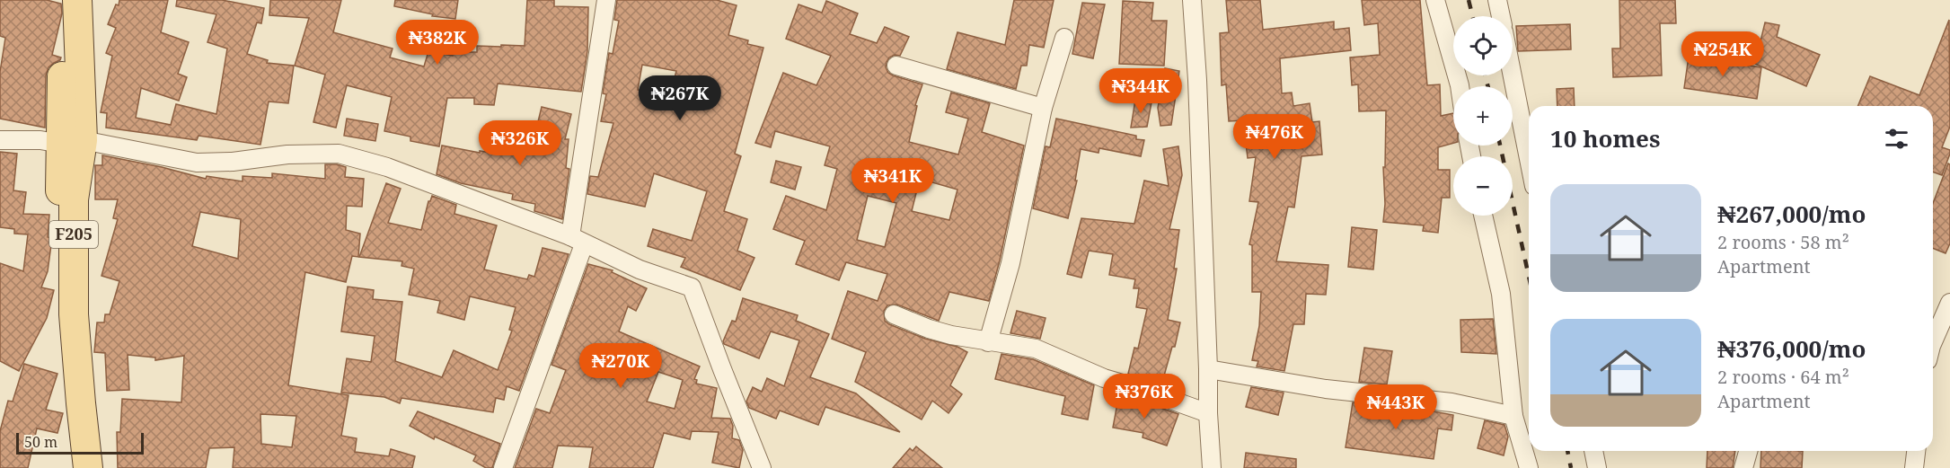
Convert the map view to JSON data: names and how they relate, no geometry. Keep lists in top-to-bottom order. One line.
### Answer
{"streets":{"main road":["F205"]},"scale_bar":"50 m","page":{"map_buttons":["+","−"],"price":["₦382K","₦254K","₦344K","₦267K","₦476K","₦326K","₦341K","₦270K","₦376K","₦443K"],"heading":"10 homes","list":[{"name":"₦267,000/mo","note":"2 rooms · 58 m² · Apartment"},{"name":"₦376,000/mo","note":"2 rooms · 64 m² · Apartment"}],"scale":"50 m"}}
